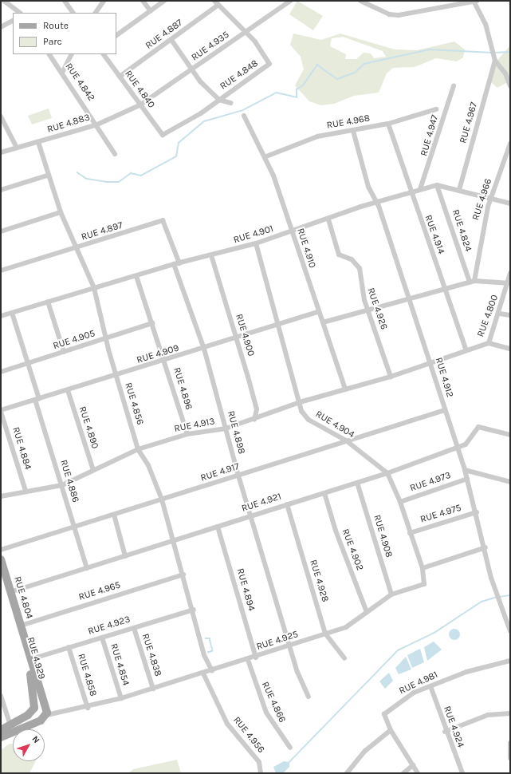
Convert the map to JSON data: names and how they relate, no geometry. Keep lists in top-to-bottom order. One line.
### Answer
{"streets":{"main road":["RUE 4.804","RUE 4.929"],"street":["RUE 4.887","RUE 4.935","RUE 4.848","RUE 4.842","RUE 4.840","RUE 4.968","RUE 4.967","RUE 4.883","RUE 4.947","RUE 4.966","RUE 4.824","RUE 4.897","RUE 4.901","RUE 4.914","RUE 4.910","RUE 4.926","RUE 4.800","RUE 4.900","RUE 4.905","RUE 4.909","RUE 4.912","RUE 4.896","RUE 4.856","RUE 4.904","RUE 4.913","RUE 4.890","RUE 4.898","RUE 4.884","RUE 4.917","RUE 4.886","RUE 4.973","RUE 4.921","RUE 4.975","RUE 4.908","RUE 4.902","RUE 4.928","RUE 4.894","RUE 4.965","RUE 4.923","RUE 4.925","RUE 4.838","RUE 4.854","RUE 4.858","RUE 4.981","RUE 4.866","RUE 4.924","RUE 4.956"]},"crossings":[["RUE 4.887","RUE 4.848"],["RUE 4.887","RUE 4.840"],["RUE 4.935","RUE 4.848"],["RUE 4.935","RUE 4.840"],["RUE 4.935","RUE 4.883"],["RUE 4.848","RUE 4.840"],["RUE 4.842","RUE 4.883"],["RUE 4.840","RUE 4.883"],["RUE 4.968","RUE 4.914"],["RUE 4.968","RUE 4.910"],["RUE 4.968","RUE 4.912"],["RUE 4.967","RUE 4.901"],["RUE 4.883","RUE 4.856"],["RUE 4.947","RUE 4.901"],["RUE 4.966","RUE 4.824"],["RUE 4.966","RUE 4.901"],["RUE 4.824","RUE 4.901"],["RUE 4.897","RUE 4.901"],["RUE 4.897","RUE 4.856"],["RUE 4.897","RUE 4.898"],["RUE 4.901","RUE 4.914"],["RUE 4.901","RUE 4.910"],["RUE 4.901","RUE 4.926"],["RUE 4.901","RUE 4.900"],["RUE 4.901","RUE 4.912"],["RUE 4.901","RUE 4.896"],["RUE 4.901","RUE 4.856"],["RUE 4.901","RUE 4.904"],["RUE 4.901","RUE 4.898"],["RUE 4.901","RUE 4.886"],["RUE 4.914","RUE 4.800"],["RUE 4.910","RUE 4.909"],["RUE 4.910","RUE 4.913"],["RUE 4.926","RUE 4.913"],["RUE 4.800","RUE 4.912"],["RUE 4.800","RUE 4.913"],["RUE 4.900","RUE 4.909"],["RUE 4.900","RUE 4.913"],["RUE 4.905","RUE 4.896"],["RUE 4.905","RUE 4.856"],["RUE 4.905","RUE 4.886"],["RUE 4.909","RUE 4.896"],["RUE 4.909","RUE 4.856"],["RUE 4.909","RUE 4.904"],["RUE 4.909","RUE 4.890"],["RUE 4.909","RUE 4.898"],["RUE 4.909","RUE 4.884"],["RUE 4.909","RUE 4.886"],["RUE 4.912","RUE 4.913"],["RUE 4.912","RUE 4.917"],["RUE 4.912","RUE 4.973"],["RUE 4.912","RUE 4.921"],["RUE 4.912","RUE 4.975"],["RUE 4.896","RUE 4.913"],["RUE 4.856","RUE 4.913"],["RUE 4.856","RUE 4.917"],["RUE 4.856","RUE 4.921"],["RUE 4.856","RUE 4.965"],["RUE 4.856","RUE 4.923"],["RUE 4.856","RUE 4.925"],["RUE 4.904","RUE 4.913"],["RUE 4.904","RUE 4.917"],["RUE 4.904","RUE 4.973"],["RUE 4.904","RUE 4.921"],["RUE 4.904","RUE 4.975"],["RUE 4.904","RUE 4.925"],["RUE 4.913","RUE 4.890"],["RUE 4.913","RUE 4.898"],["RUE 4.913","RUE 4.884"],["RUE 4.913","RUE 4.886"],["RUE 4.898","RUE 4.917"],["RUE 4.898","RUE 4.921"],["RUE 4.898","RUE 4.925"],["RUE 4.917","RUE 4.886"],["RUE 4.886","RUE 4.921"],["RUE 4.921","RUE 4.908"],["RUE 4.921","RUE 4.902"],["RUE 4.921","RUE 4.928"],["RUE 4.921","RUE 4.894"],["RUE 4.921","RUE 4.804"],["RUE 4.908","RUE 4.925"],["RUE 4.902","RUE 4.925"],["RUE 4.928","RUE 4.925"],["RUE 4.894","RUE 4.925"],["RUE 4.965","RUE 4.804"],["RUE 4.804","RUE 4.923"],["RUE 4.804","RUE 4.925"],["RUE 4.923","RUE 4.838"],["RUE 4.923","RUE 4.854"],["RUE 4.923","RUE 4.858"],["RUE 4.925","RUE 4.838"],["RUE 4.925","RUE 4.854"],["RUE 4.925","RUE 4.858"],["RUE 4.925","RUE 4.866"],["RUE 4.925","RUE 4.956"],["RUE 4.981","RUE 4.924"]],"legend":["Route","Parc"],"north":"top right"}
